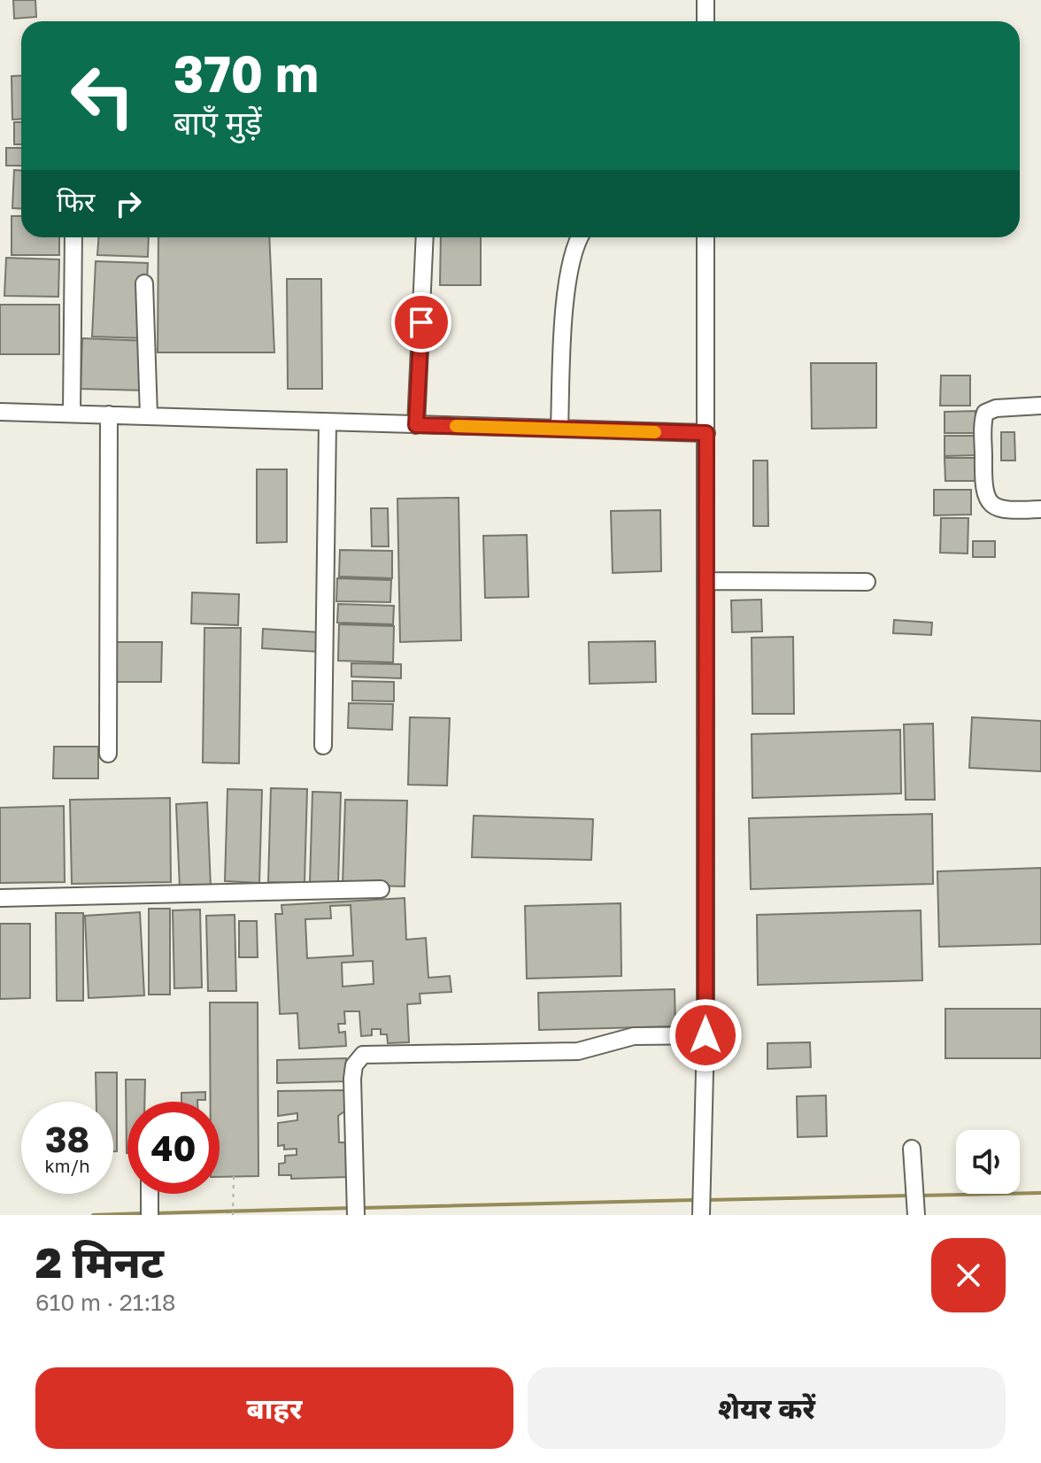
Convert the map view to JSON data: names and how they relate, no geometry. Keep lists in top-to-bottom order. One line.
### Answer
{"page":{"turn":["370 m","बाएँ मुड़ें"],"then":"फिर","speed":"38 km/h","limit":"40","heading":["2 मिनट","610 m · 21:18"],"buttons":["बाहर","शेयर करें"]}}
